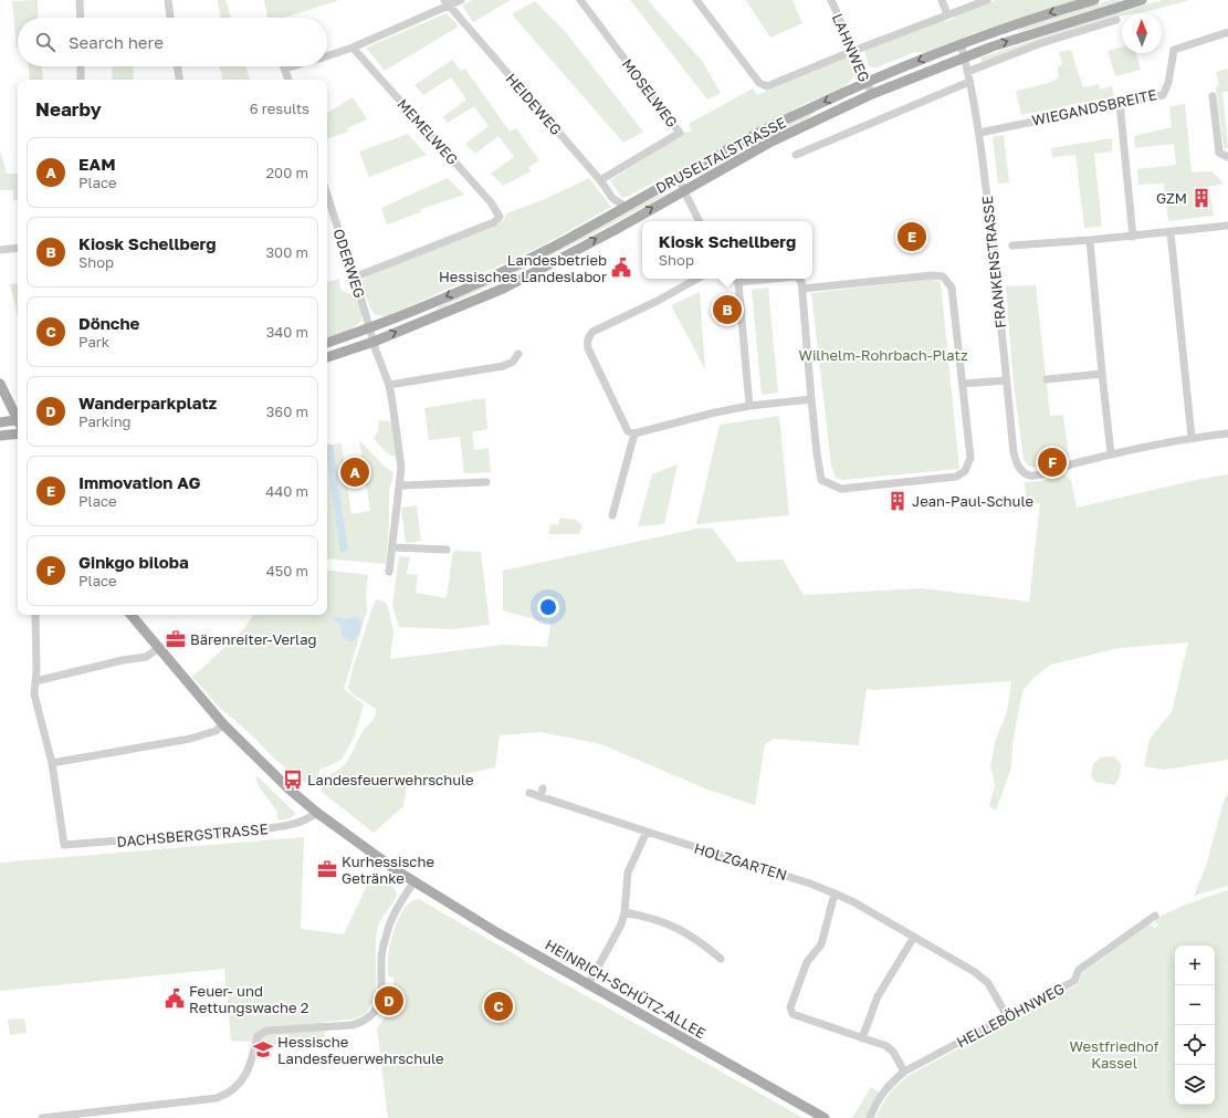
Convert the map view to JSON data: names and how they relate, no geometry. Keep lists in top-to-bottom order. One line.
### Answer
{"streets":{"main road":["DRUSELTALSTRASSE","HEINRICH-SCHÜTZ-ALLEE"],"street":["LAHNWEG","MOSELWEG","HEIDEWEG","WIEGANDSBREITE","MEMELWEG","FRANKENSTRASSE","ODERWEG","DACHSBERGSTRASSE","HOLZGARTEN","HELLEBÖHNWEG"]},"crossings":[["LAHNWEG","DRUSELTALSTRASSE"],["MOSELWEG","HEIDEWEG"],["HEIDEWEG","DRUSELTALSTRASSE"],["WIEGANDSBREITE","FRANKENSTRASSE"],["MEMELWEG","ODERWEG"],["DRUSELTALSTRASSE","FRANKENSTRASSE"],["DRUSELTALSTRASSE","ODERWEG"],["DACHSBERGSTRASSE","HEINRICH-SCHÜTZ-ALLEE"],["HOLZGARTEN","HELLEBÖHNWEG"]],"parks":["Wilhelm-Rohrbach-Platz","Westfriedhof Kassel"],"places":{"building":["GZM","Jean-Paul-Schule"],"public building":["Landesbetrieb Hessisches Landeslabor","Feuer- und Rettungswache 2"],"office":["Bärenreiter-Verlag","Kurhessische Getränke"],"bus stop":["Landesfeuerwehrschule"],"school or university":["Hessische Landesfeuerwehrschule"]},"north":"top","page":{"search":"Search here","heading":["Nearby","6 results"],"list":[{"mark":"A","name":"EAM","note":"Place","value":"200 m"},{"mark":"B","name":"Kiosk Schellberg","note":"Shop","value":"300 m"},{"mark":"C","name":"Dönche","note":"Park","value":"340 m"},{"mark":"D","name":"Wanderparkplatz","note":"Parking","value":"360 m"},{"mark":"E","name":"Immovation AG","note":"Place","value":"440 m"},{"mark":"F","name":"Ginkgo biloba","note":"Place","value":"450 m"}],"pins":["E","B","F","A","D","C"],"popup":["Kiosk Schellberg","Shop"],"map_buttons":["+","−"]}}
